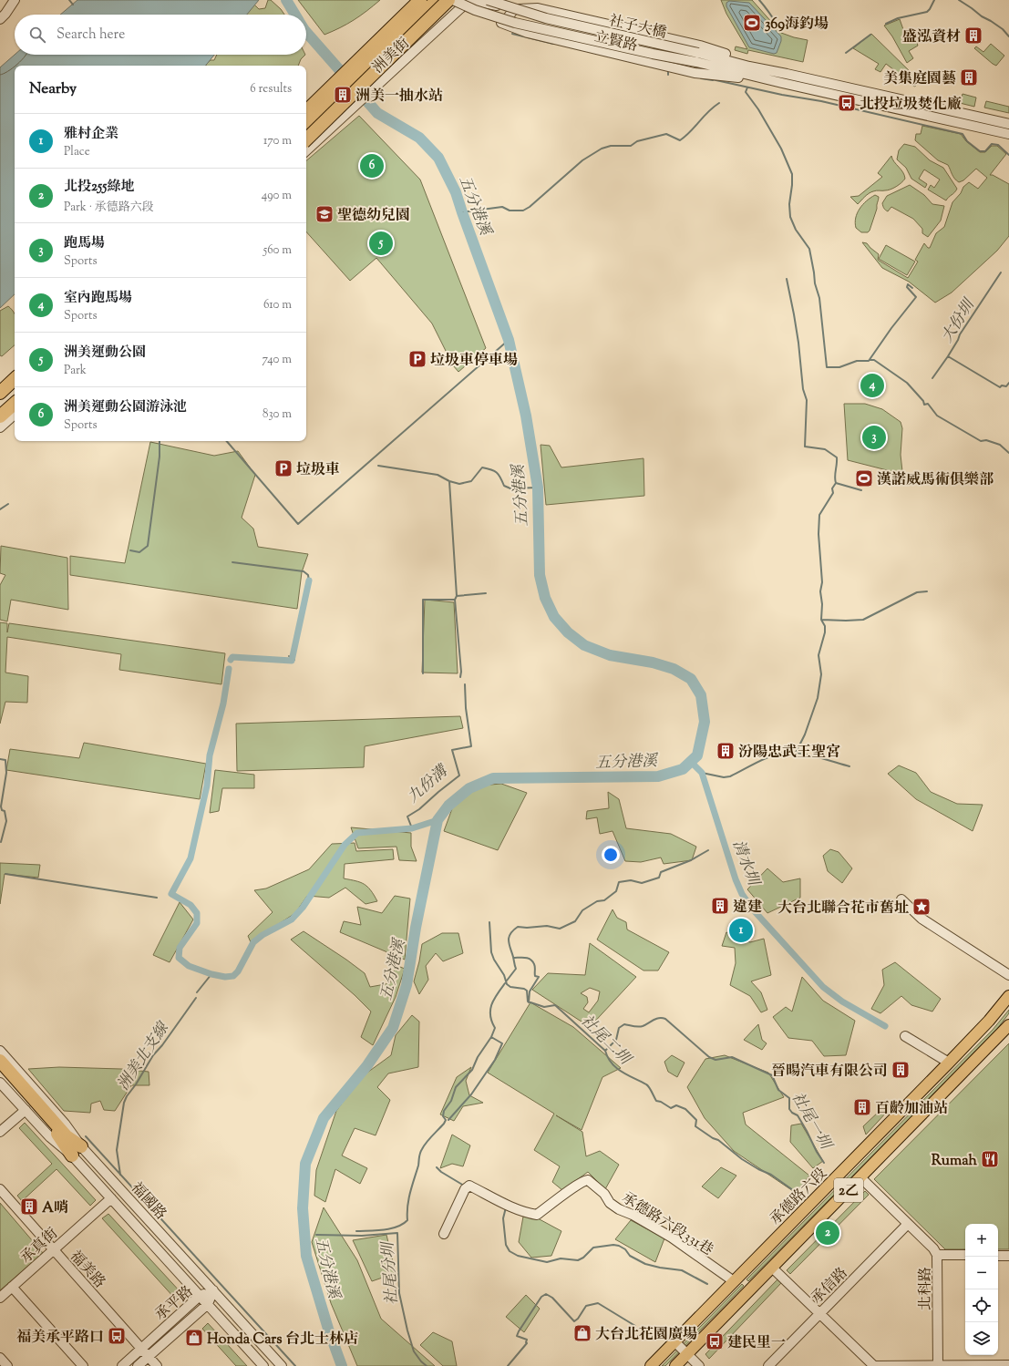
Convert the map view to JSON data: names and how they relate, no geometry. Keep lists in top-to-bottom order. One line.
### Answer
{"streets":{"main road":["2乙","承德路六段"],"street":["社子大橋","立賢路","洲美街","福國路","承德路六段331巷","承真街","福美路","承信路","北科路","承平路"]},"crossings":[["社子大橋","立賢路"],["社子大橋","洲美街"],["立賢路","洲美街"],["2乙","北科路"],["承德路六段","承德路六段331巷"],["福國路","承真街"],["福國路","承平路"],["承真街","福美路"],["福美路","承平路"],["承信路","北科路"]],"water":["五分港溪","大份圳","九份溝","清水圳","社尾二圳","洲美北支線","社尾一圳","社尾分圳"],"places":{"sports":["369海釣場","漢諾威馬術俱樂部"],"building":["盛泓資材","美集庭園藝","洲美一抽水站","汾陽忠武王聖宮","違建","晉暘汽車有限公司","百齡加油站","A哨"],"bus stop":["北投垃圾焚化廠","福美承平路口","建民里一"],"school or university":["聖德幼兒園"],"parking":["垃圾車停車場","垃圾車"],"place":["大台北聯合花市舊址"],"restaurant":["Rumah"],"shop":["大台北花園廣場","Honda Cars 台北士林店"]},"page":{"search":"Search here","heading":["Nearby","6 results"],"list":[{"mark":"1","name":"雅村企業","note":"Place","value":"170 m"},{"mark":"2","name":"北投255綠地","note":"Park · 承德路六段","value":"490 m"},{"mark":"3","name":"跑馬場","note":"Sports","value":"560 m"},{"mark":"4","name":"室內跑馬場","note":"Sports","value":"610 m"},{"mark":"5","name":"洲美運動公園","note":"Park","value":"740 m"},{"mark":"6","name":"洲美運動公園游泳池","note":"Sports","value":"830 m"}],"pins":["6","5","4","3","1","2"],"map_buttons":["+","−"]}}
